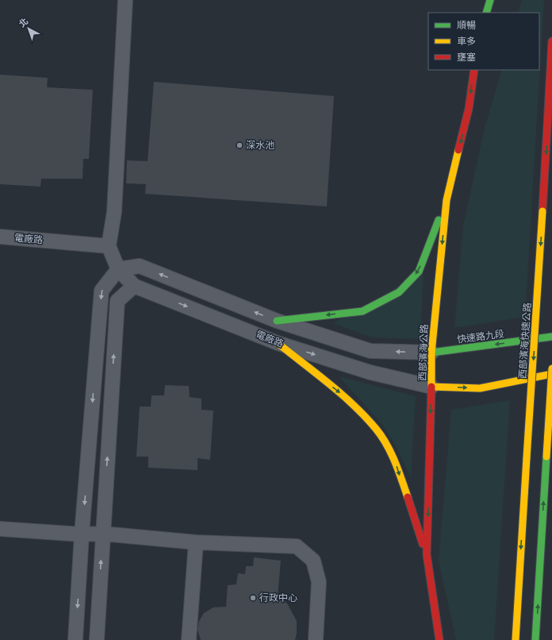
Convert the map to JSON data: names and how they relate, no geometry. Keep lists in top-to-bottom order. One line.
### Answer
{"streets":{"main road":["快速路九段","西部濱海快速公路","西部濱海公路"],"street":["電廠路"]},"crossings":[["電廠路","快速路九段"],["電廠路","西部濱海公路"],["快速路九段","西部濱海公路"]],"one_way":["西部濱海公路"],"places":["深水池","行政中心"],"legend":["順暢","車多","壅塞"],"north":"top left"}
